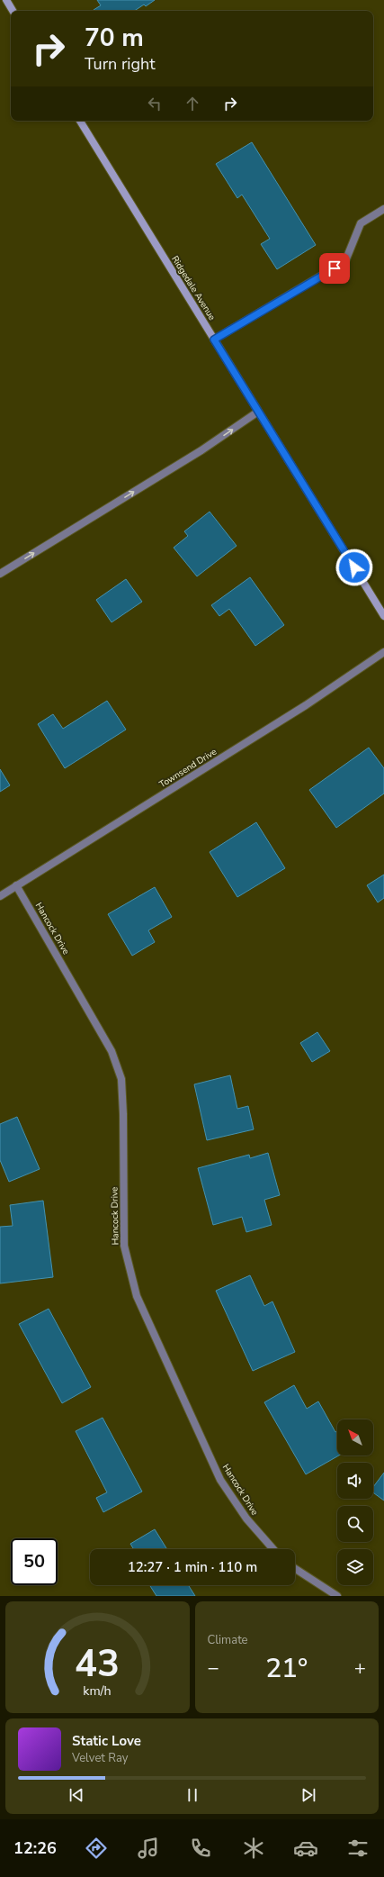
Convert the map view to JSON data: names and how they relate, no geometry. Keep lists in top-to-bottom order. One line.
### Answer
{"streets":{"main road":["Ridgedale Avenue"],"street":["Townsend Drive","Hancock Drive"]},"crossings":[["Townsend Drive","Hancock Drive"]],"north":"top left","page":{"turn":["70 m","Turn right"],"limit":"50","trip":"12:27 · 1 min · 110 m","tile":"Climate","heat":["−","21°","+"],"song":["Static Love","Velvet Ray"],"tabs":"12:26","gauge":["43","km/h"]}}
